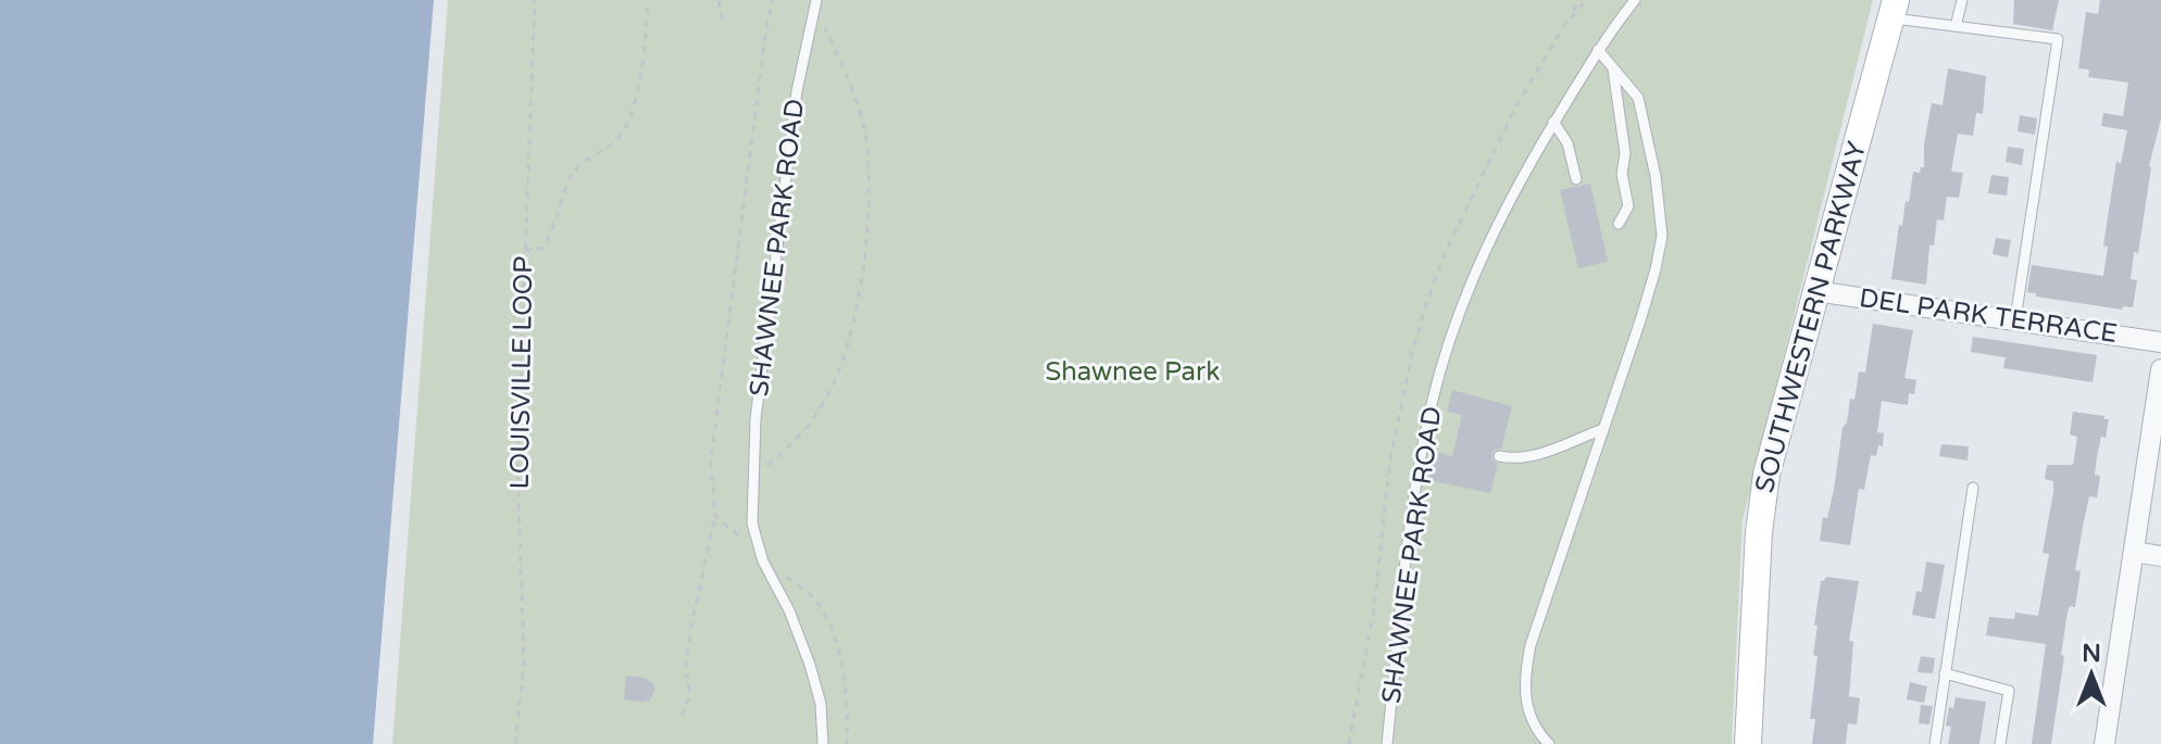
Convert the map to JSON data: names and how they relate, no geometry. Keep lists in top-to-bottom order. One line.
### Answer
{"streets":{"street":["DEL PARK TERRACE","SOUTHWESTERN PARKWAY"],"lane":["SHAWNEE PARK ROAD"],"path":["LOUISVILLE LOOP"]},"crossings":[["DEL PARK TERRACE","SOUTHWESTERN PARKWAY"]],"parks":["Shawnee Park"],"north":"top"}
